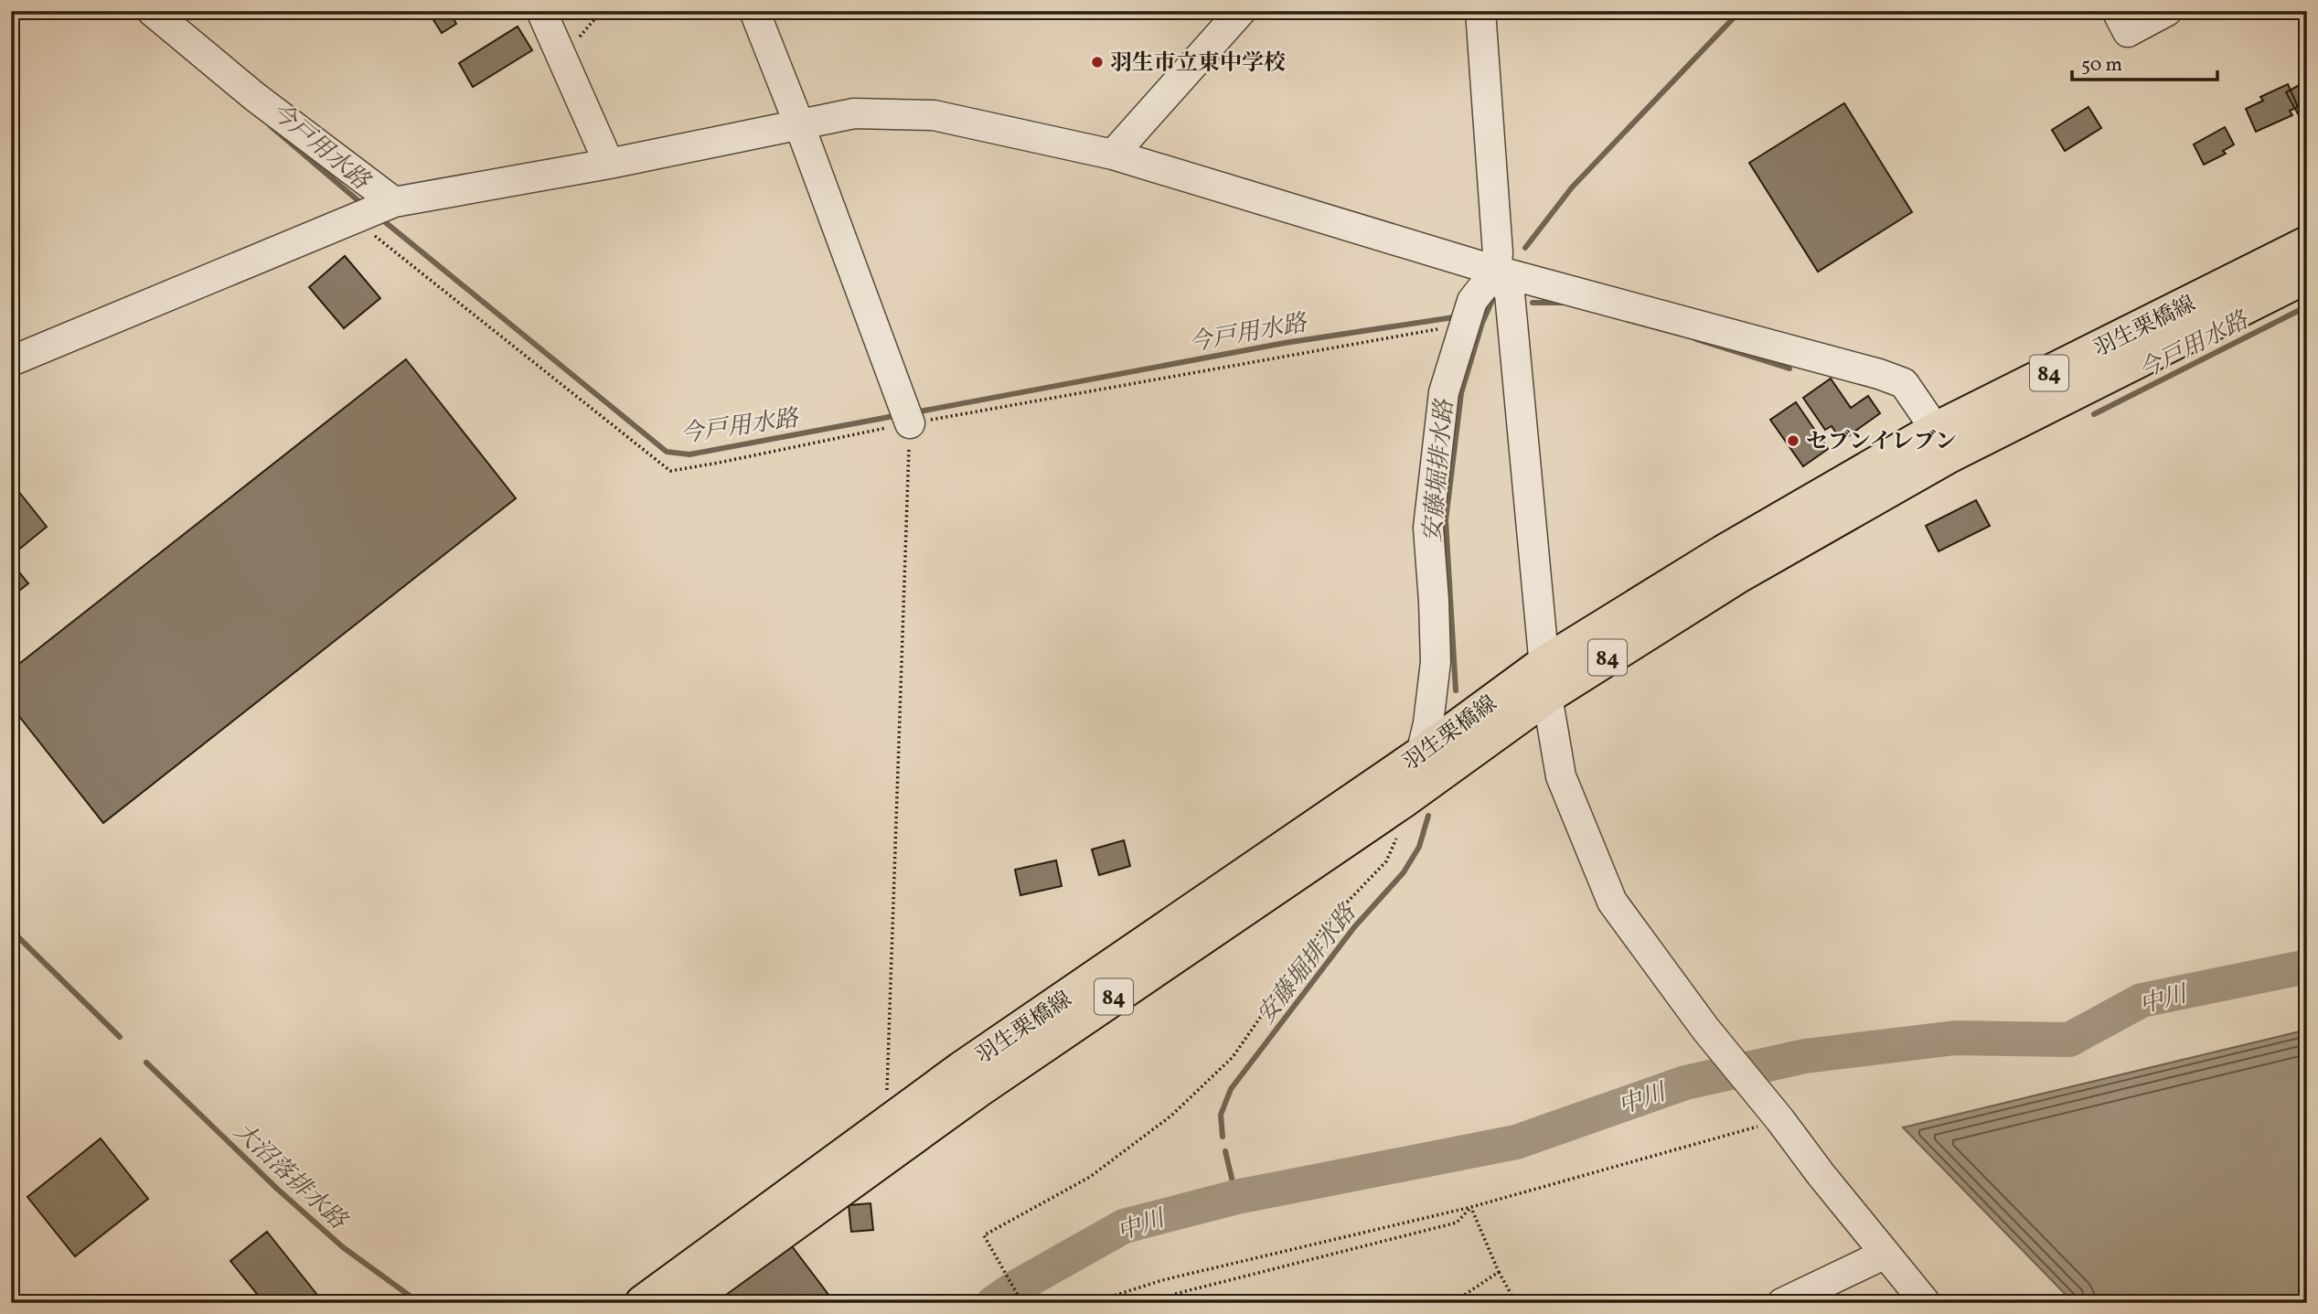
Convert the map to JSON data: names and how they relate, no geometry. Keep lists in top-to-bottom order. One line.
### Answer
{"streets":{"main road":["羽生栗橋線","84"]},"water":["今戸用水路","安藤堀排水路","中川","大沼落排水路"],"places":["羽生市立東中学校","セブンイレブン"],"scale_bar":"50 m"}
